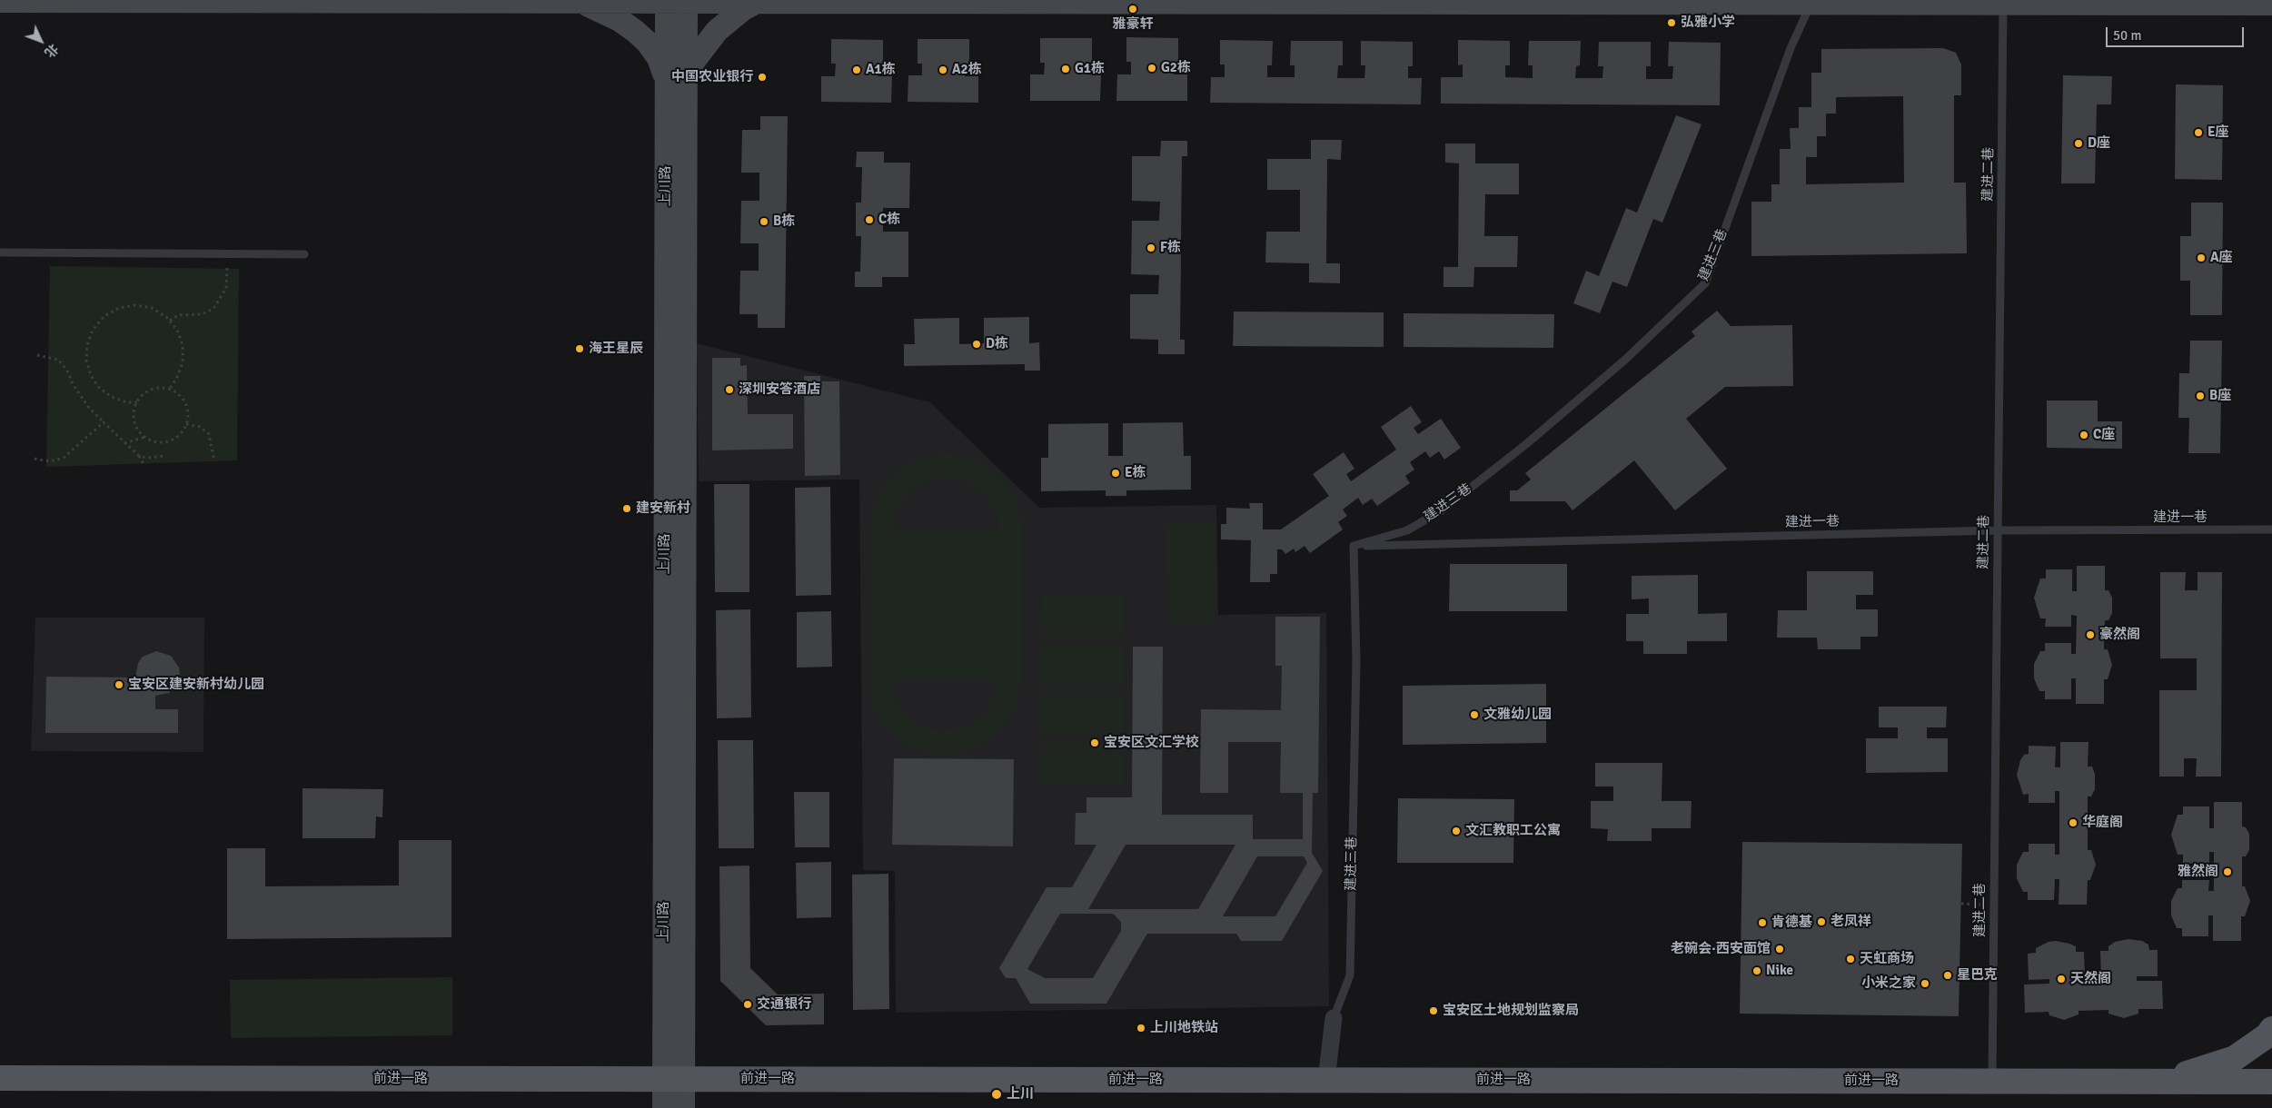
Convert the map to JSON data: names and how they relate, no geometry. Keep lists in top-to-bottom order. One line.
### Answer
{"streets":{"main road":["上川路","前进一路"],"street":["建进三巷"],"lane":["建进二巷","建进一巷"]},"crossings":[["建进二巷","建进一巷"],["建进二巷","前进一路"],["上川路","前进一路"],["建进三巷","建进一巷"],["建进三巷","前进一路"]],"places":["雅豪轩","弘雅小学","G2栋","G1栋","A1栋","A2栋","中国农业银行","E座","D座","C栋","B栋","F栋","A座","D栋","海王星辰","深圳安答酒店","B座","C座","E栋","建安新村","豪然阁","宝安区建安新村幼儿园","文雅幼儿园","宝安区文汇学校","华庭阁","文汇教职工公寓","雅然阁","老凤祥","肯德基","老碗会·西安面馆","天虹商场","Nike","星巴克","天然阁","小米之家","交通银行","宝安区土地规划监察局","上川地铁站","上川"],"scale_bar":"50 m","north":"bottom right"}
